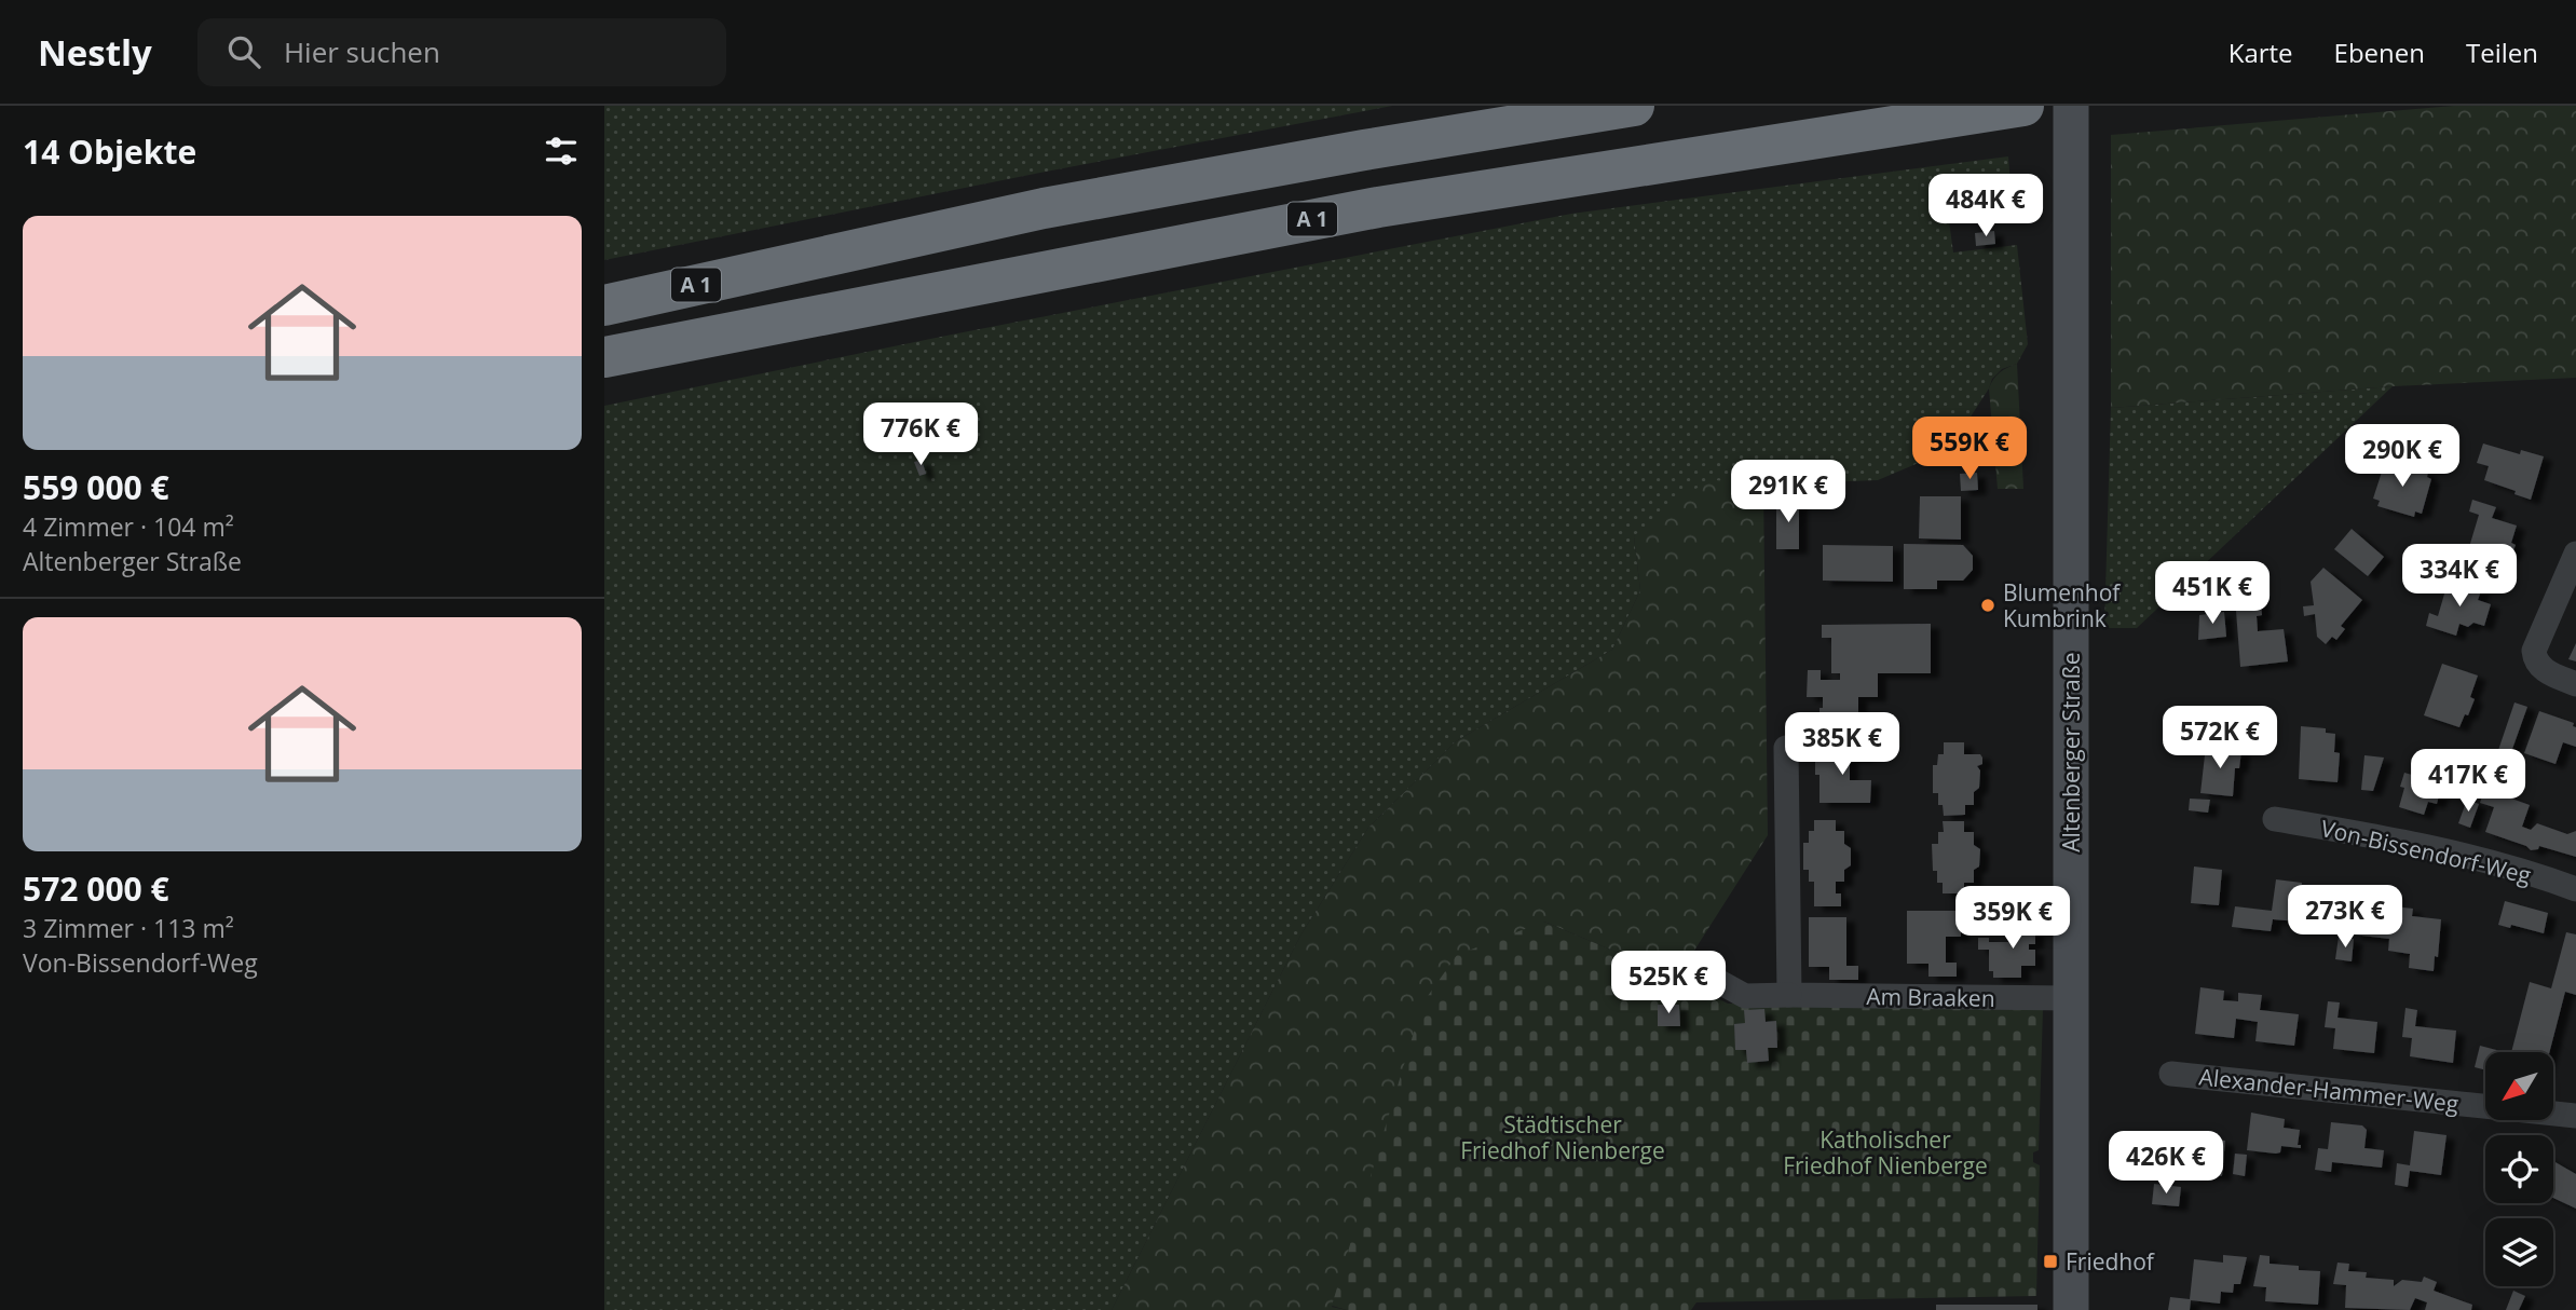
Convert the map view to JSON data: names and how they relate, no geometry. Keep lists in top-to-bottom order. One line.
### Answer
{"streets":{"highway":["A 1"],"main road":["Altenberger Straße"],"street":["Von-Bissendorf-Weg","Am Braaken","Alexander-Hammer-Weg"]},"crossings":[["Altenberger Straße","Am Braaken"]],"parks":["Städtischer Friedhof Nienberge","Katholischer Friedhof Nienberge"],"places":{"other":["Blumenhof Kumbrink"],"transit":["Friedhof"]},"north":"bottom left","page":{"header":"Nestly","search":"Hier suchen","nav":["Karte","Ebenen","Teilen"],"heading":"14 Objekte","price":["484K €","776K €","559K €","290K €","291K €","334K €","451K €","572K €","385K €","417K €","273K €","359K €","525K €","426K €"],"list":[{"name":"559 000 €","note":"4 Zimmer · 104 m² · Altenberger Straße"},{"name":"572 000 €","note":"3 Zimmer · 113 m² · Von-Bissendorf-Weg"}]}}
